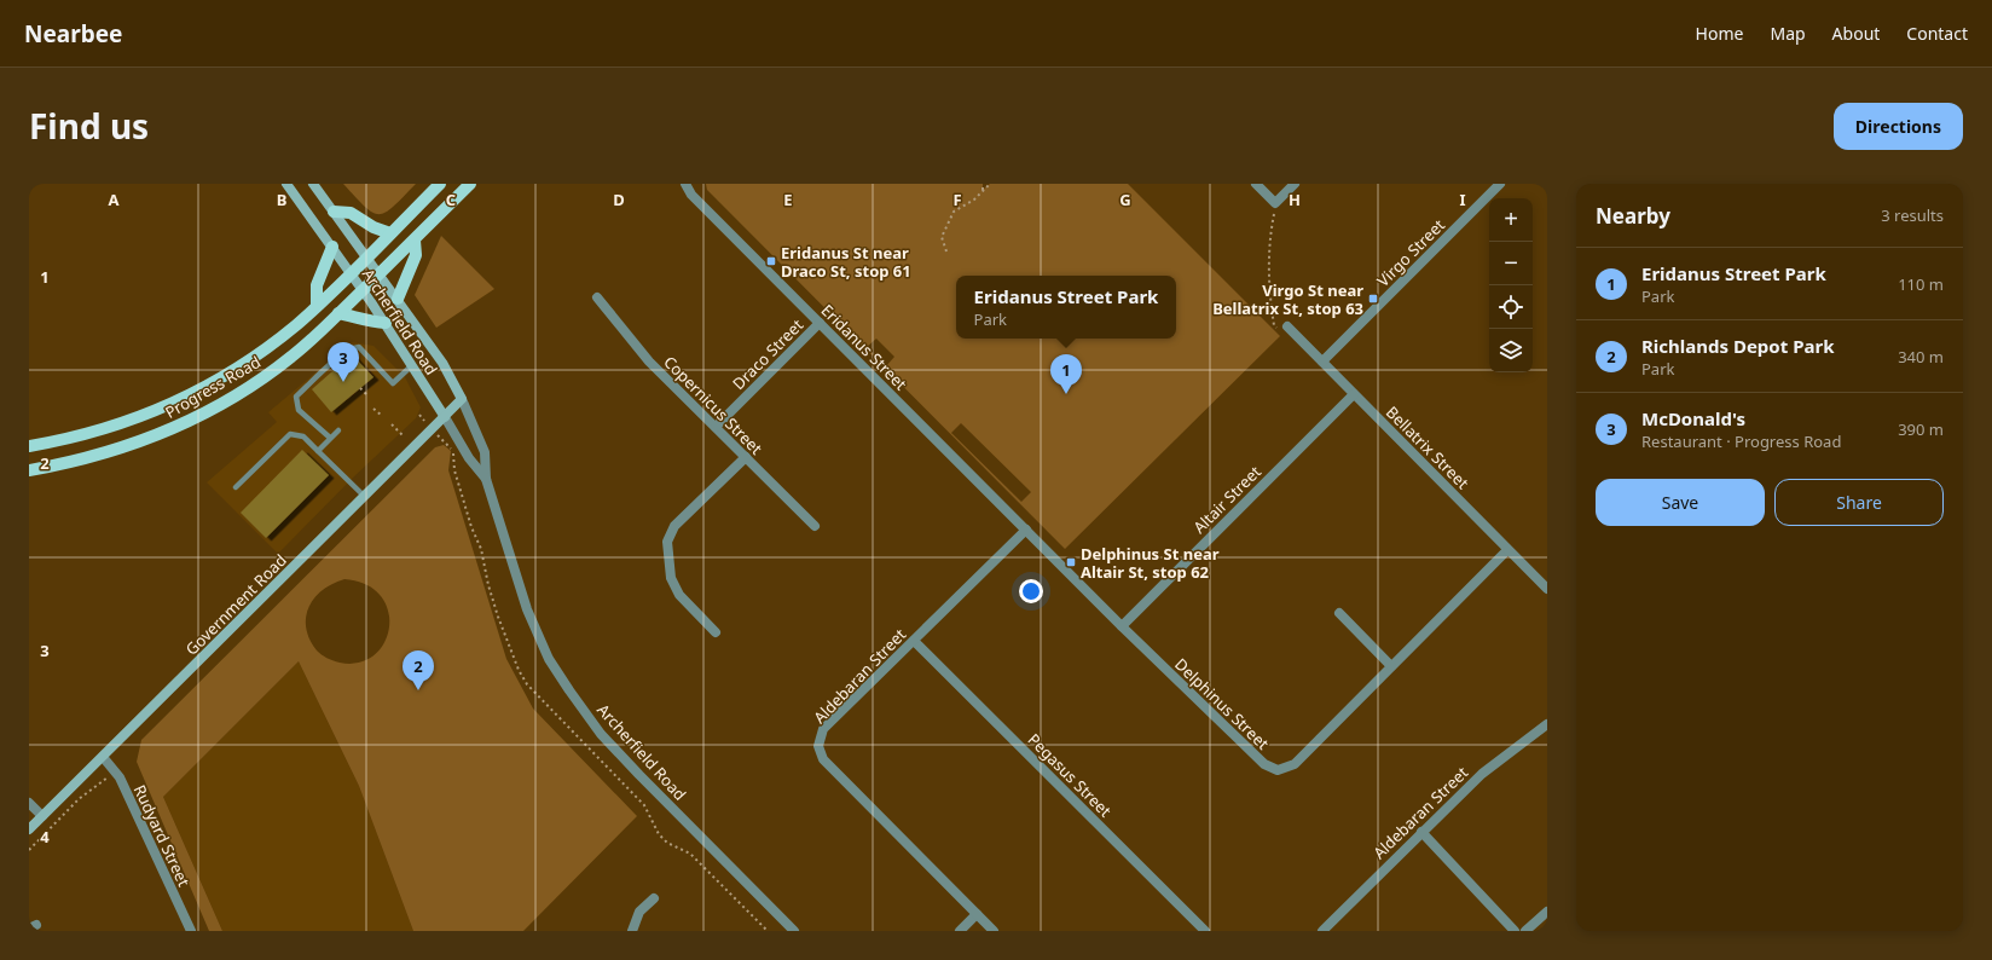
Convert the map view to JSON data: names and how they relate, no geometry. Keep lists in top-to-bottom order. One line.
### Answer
{"streets":{"main road":["Progress Road"],"street":["Virgo Street","Archerfield Road","Eridanus Street","Draco Street","Copernicus Street","Bellatrix Street","Altair Street","Government Road","Aldebaran Street","Delphinus Street","Pegasus Street","Rudyard Street"]},"crossings":[["Virgo Street","Bellatrix Street"],["Archerfield Road","Progress Road"],["Archerfield Road","Government Road"],["Eridanus Street","Draco Street"],["Eridanus Street","Aldebaran Street"],["Eridanus Street","Delphinus Street"],["Draco Street","Copernicus Street"],["Bellatrix Street","Altair Street"],["Bellatrix Street","Delphinus Street"],["Altair Street","Delphinus Street"],["Government Road","Rudyard Street"],["Aldebaran Street","Delphinus Street"],["Aldebaran Street","Pegasus Street"]],"places":{"transit":["Eridanus St near Draco St, stop 61","Virgo St near Bellatrix St, stop 63","Delphinus St near Altair St, stop 62"]},"page":{"header":"Nearbee","nav":["Home","Map","About","Contact"],"title":"Find us","buttons":["Directions",["Save","Share"]],"heading":["Nearby","3 results"],"map_buttons":["+","−"],"list":[{"mark":"1","name":"Eridanus Street Park","note":"Park","value":"110 m"},{"mark":"2","name":"Richlands Depot Park","note":"Park","value":"340 m"},{"mark":"3","name":"McDonald's","note":"Restaurant · Progress Road","value":"390 m"}],"popup":["Eridanus Street Park","Park"],"pins":["3","1","2"]},"grid":{"columns":["A","B","C","D","E","F","G","H","I"],"rows":["1","2","3","4"]}}
